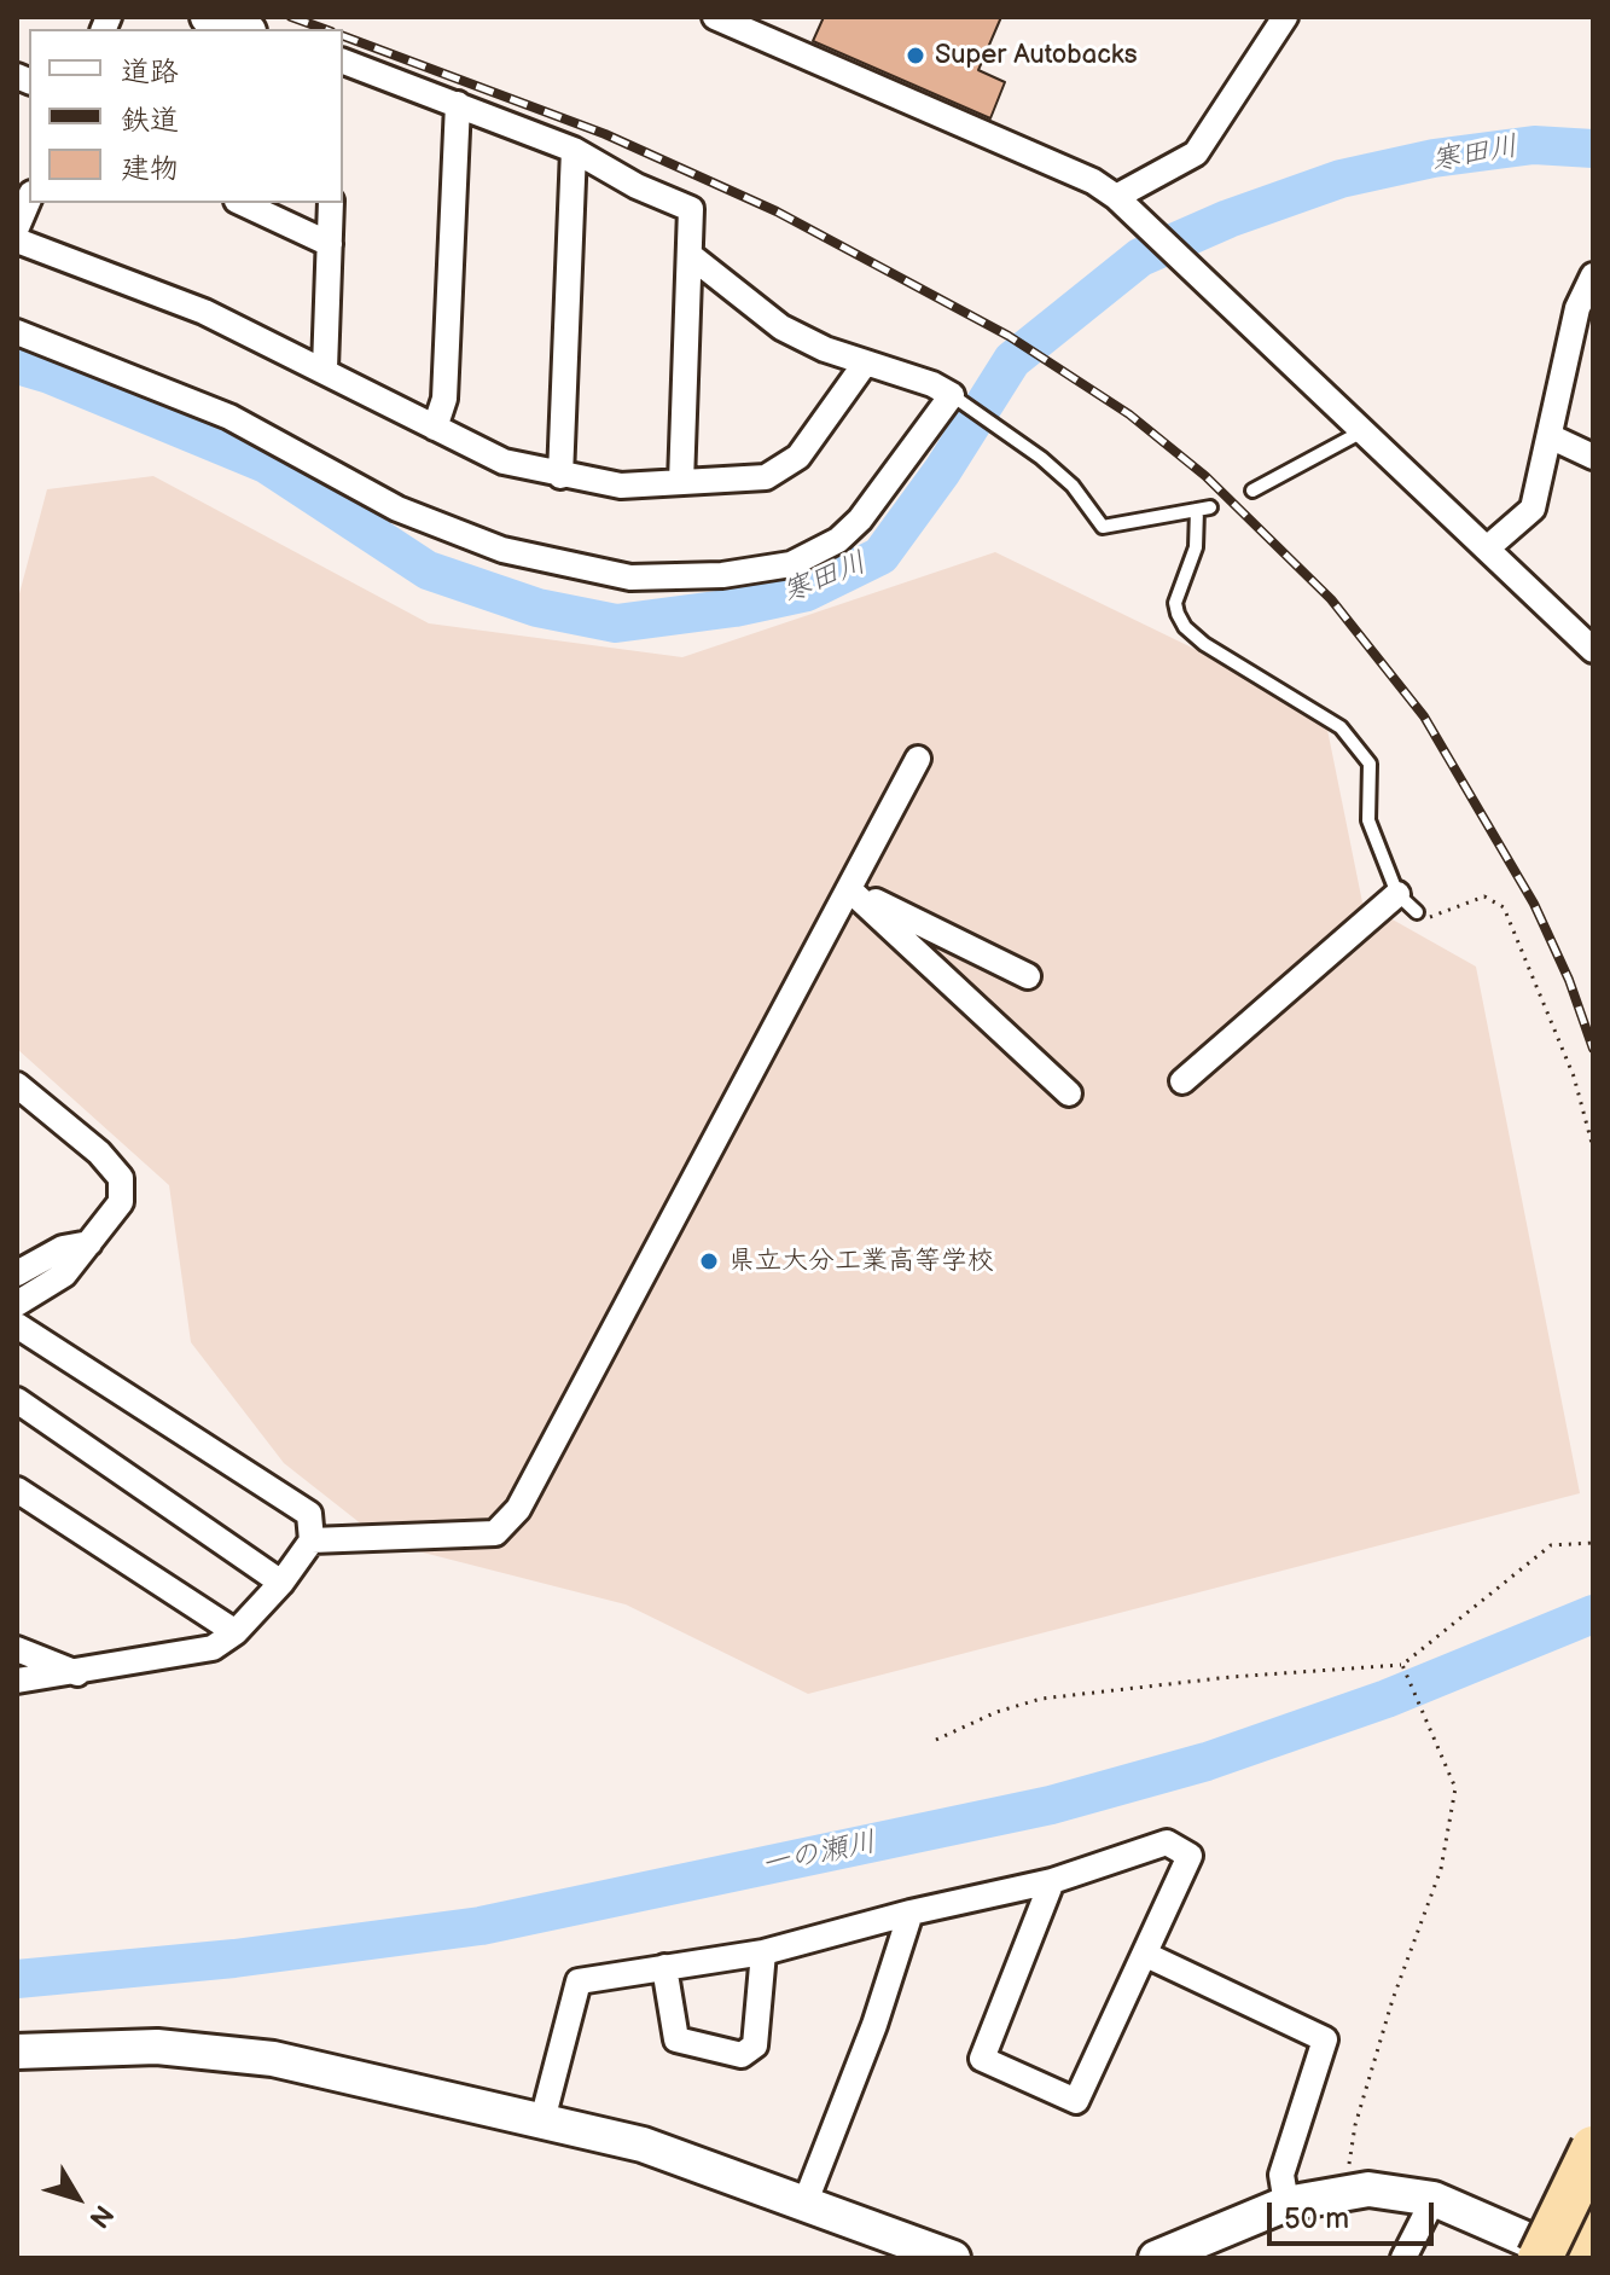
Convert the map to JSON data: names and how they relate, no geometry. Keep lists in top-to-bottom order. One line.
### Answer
{"water":["寒田川","一の瀬川"],"places":["Super Autobacks","県立大分工業高等学校"],"legend":["道路","鉄道","建物"],"scale_bar":"50 m","north":"bottom right"}
